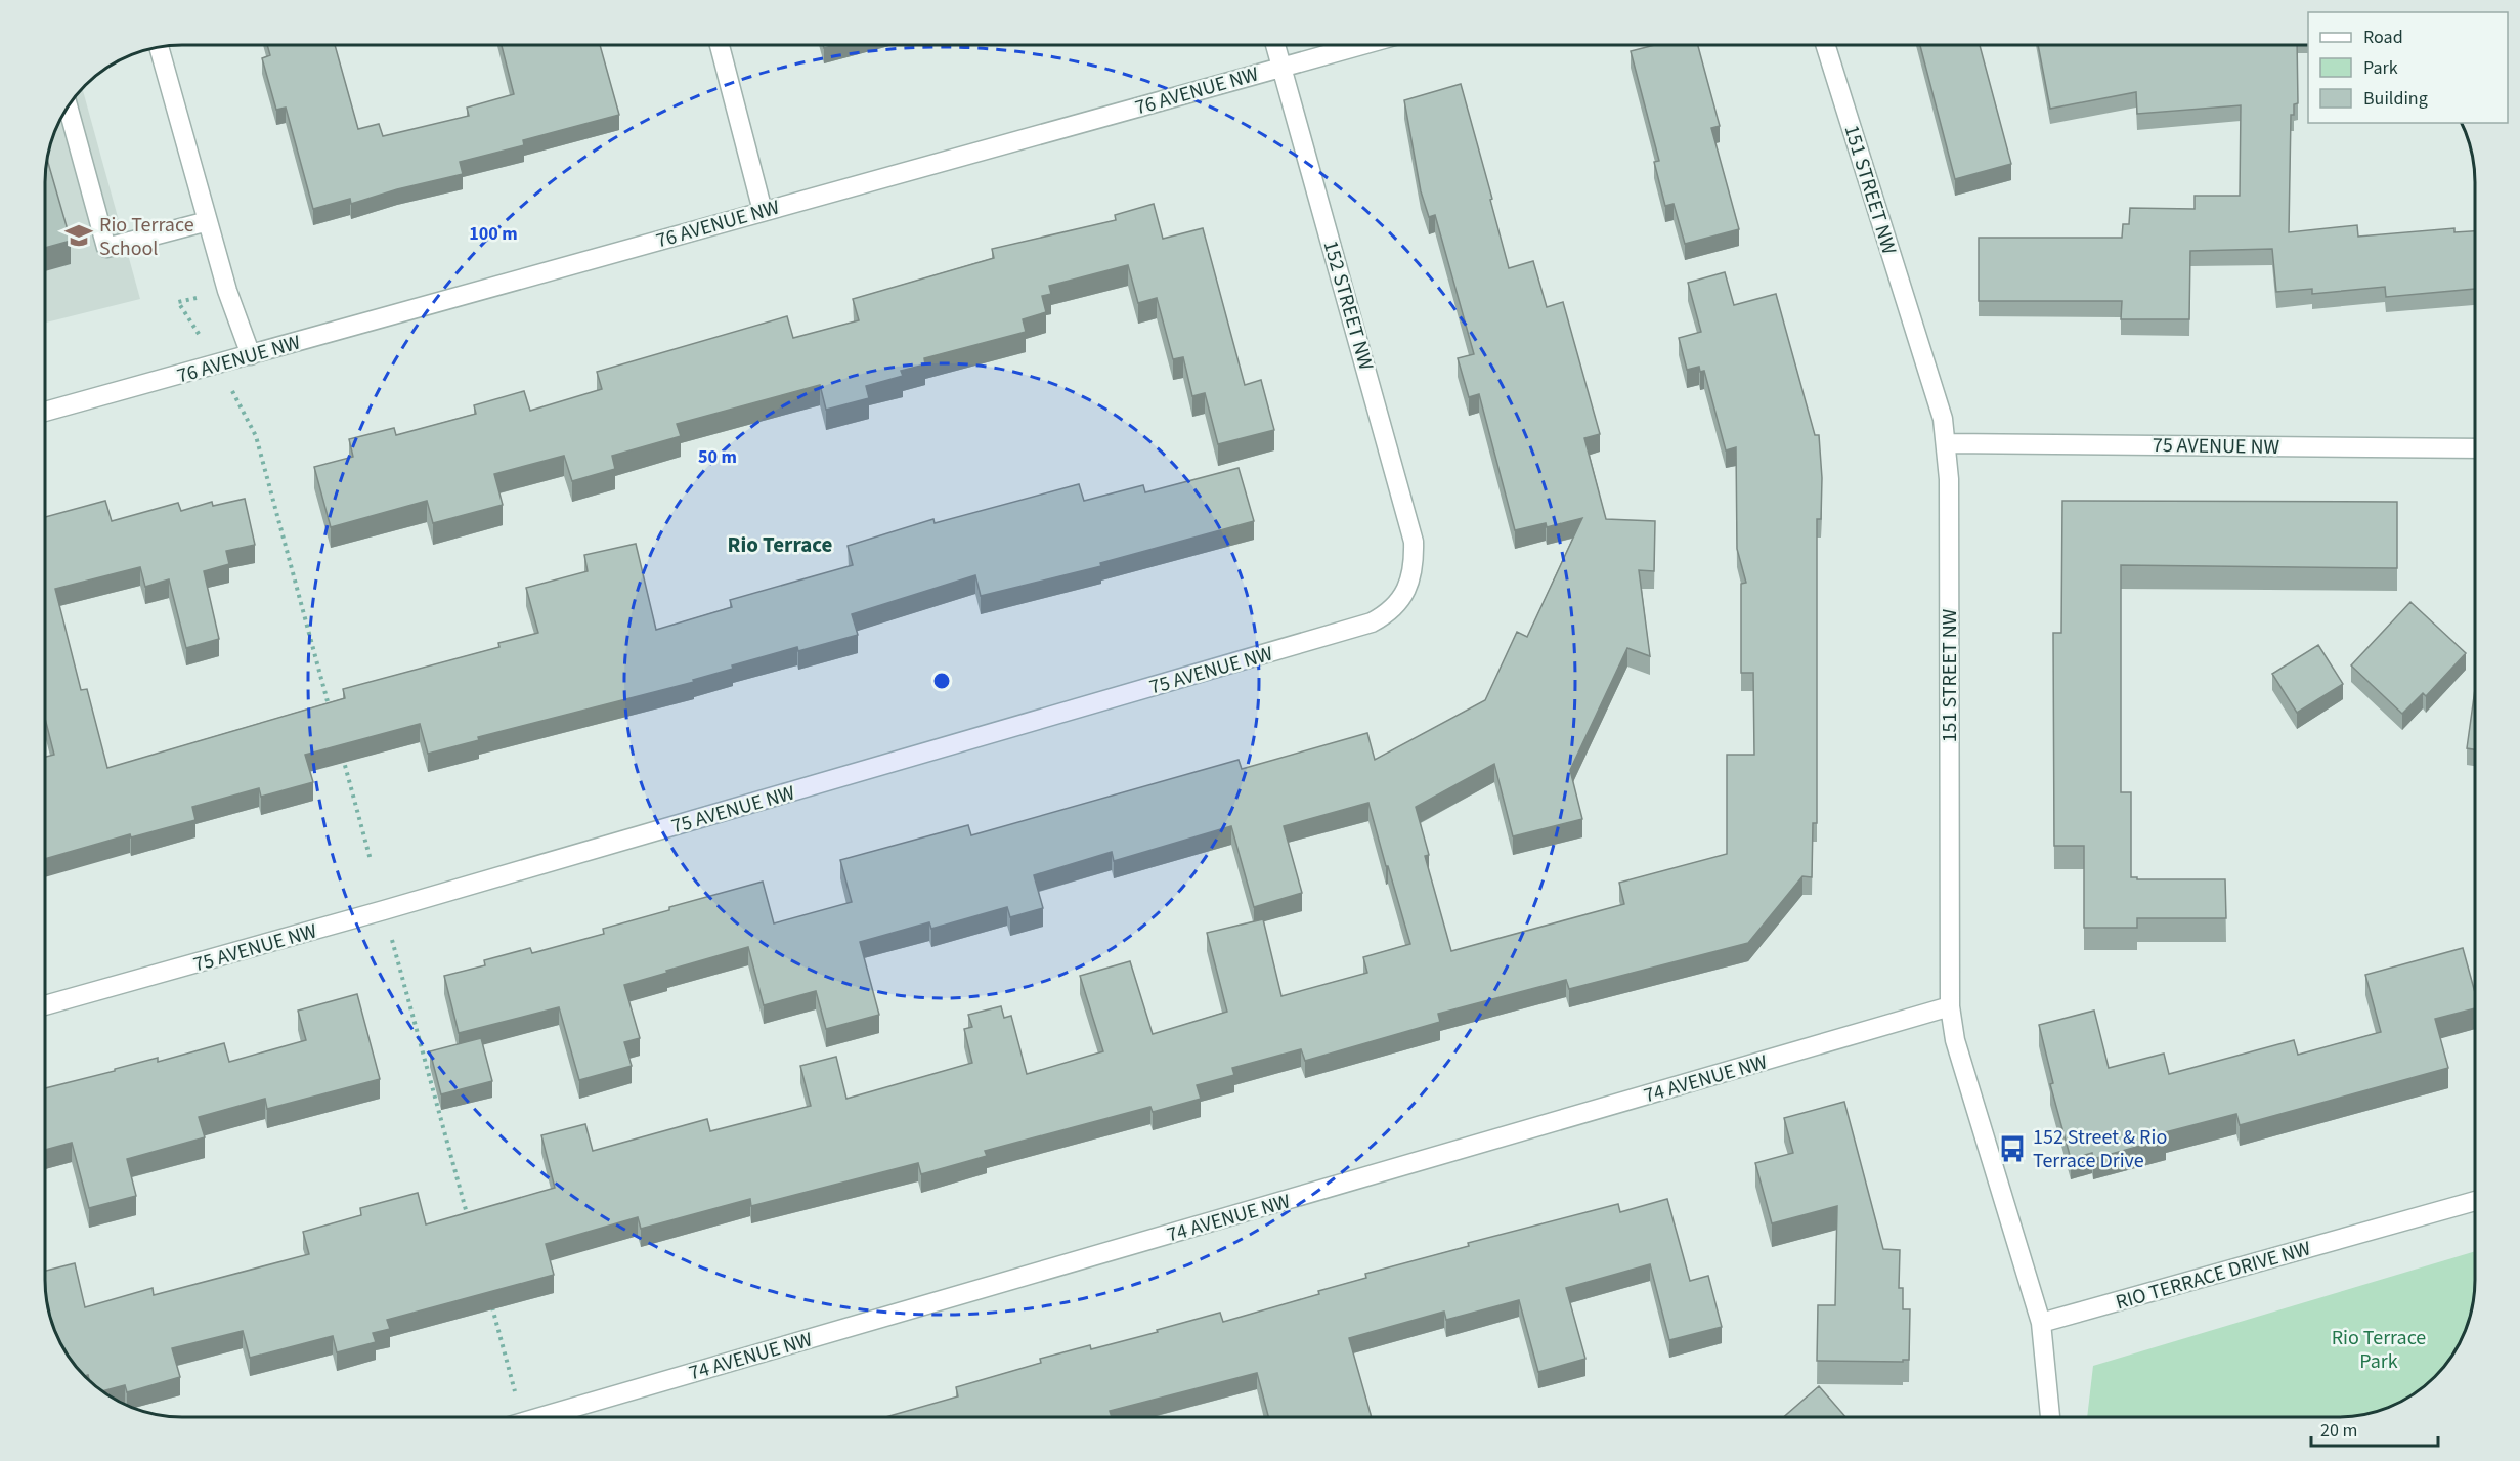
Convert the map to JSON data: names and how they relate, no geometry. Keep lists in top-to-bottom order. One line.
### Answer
{"streets":{"street":["76 AVENUE NW","151 STREET NW","152 STREET NW","75 AVENUE NW","74 AVENUE NW","RIO TERRACE DRIVE NW"]},"crossings":[["76 AVENUE NW","152 STREET NW"],["151 STREET NW","75 AVENUE NW"],["151 STREET NW","74 AVENUE NW"],["151 STREET NW","RIO TERRACE DRIVE NW"],["152 STREET NW","75 AVENUE NW"]],"districts":["Rio Terrace"],"parks":["Rio Terrace Park"],"places":{"school or university":["Rio Terrace School"],"bus stop":["152 Street & Rio Terrace Drive"]},"legend":["Road","Park","Building"],"scale_bar":"20 m","rings":["100 m","50 m"]}
